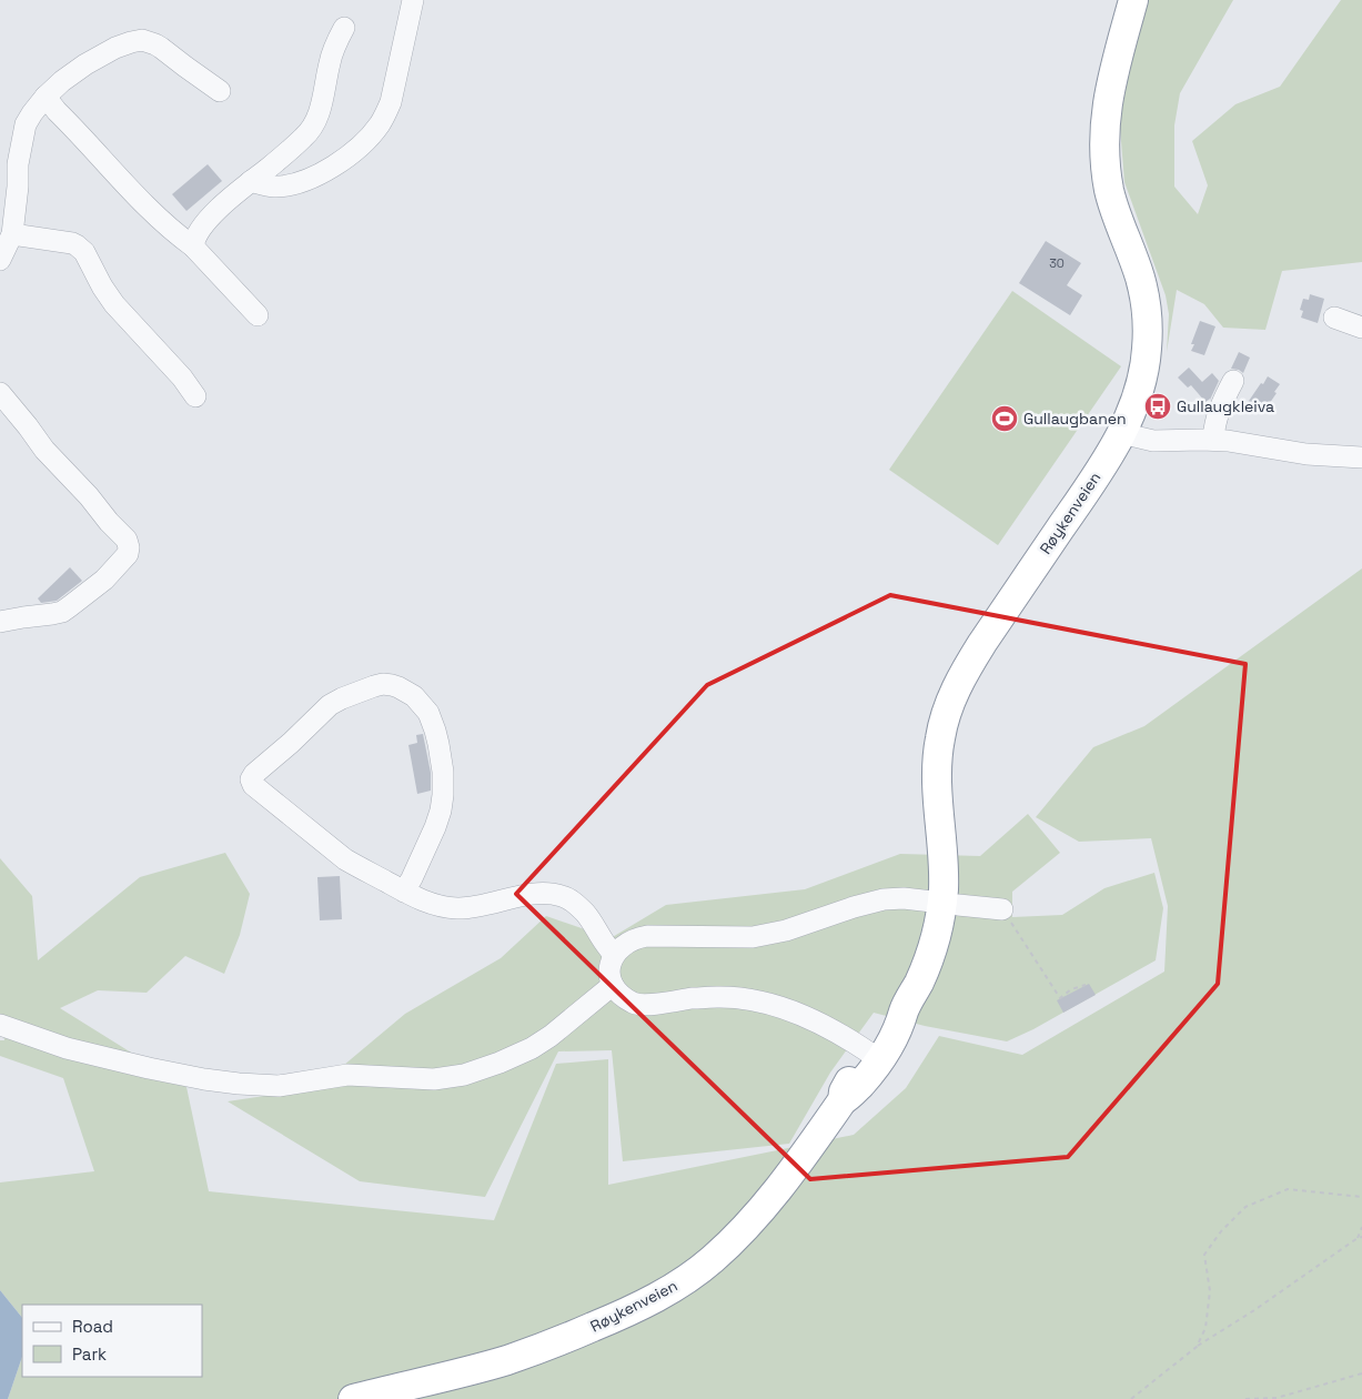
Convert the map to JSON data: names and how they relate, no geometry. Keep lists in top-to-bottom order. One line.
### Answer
{"streets":{"highway":["Røykenveien"]},"places":{"bus stop":["Gullaugkleiva"],"sports":["Gullaugbanen"]},"house_numbers":["30"],"legend":["Road","Park"]}
